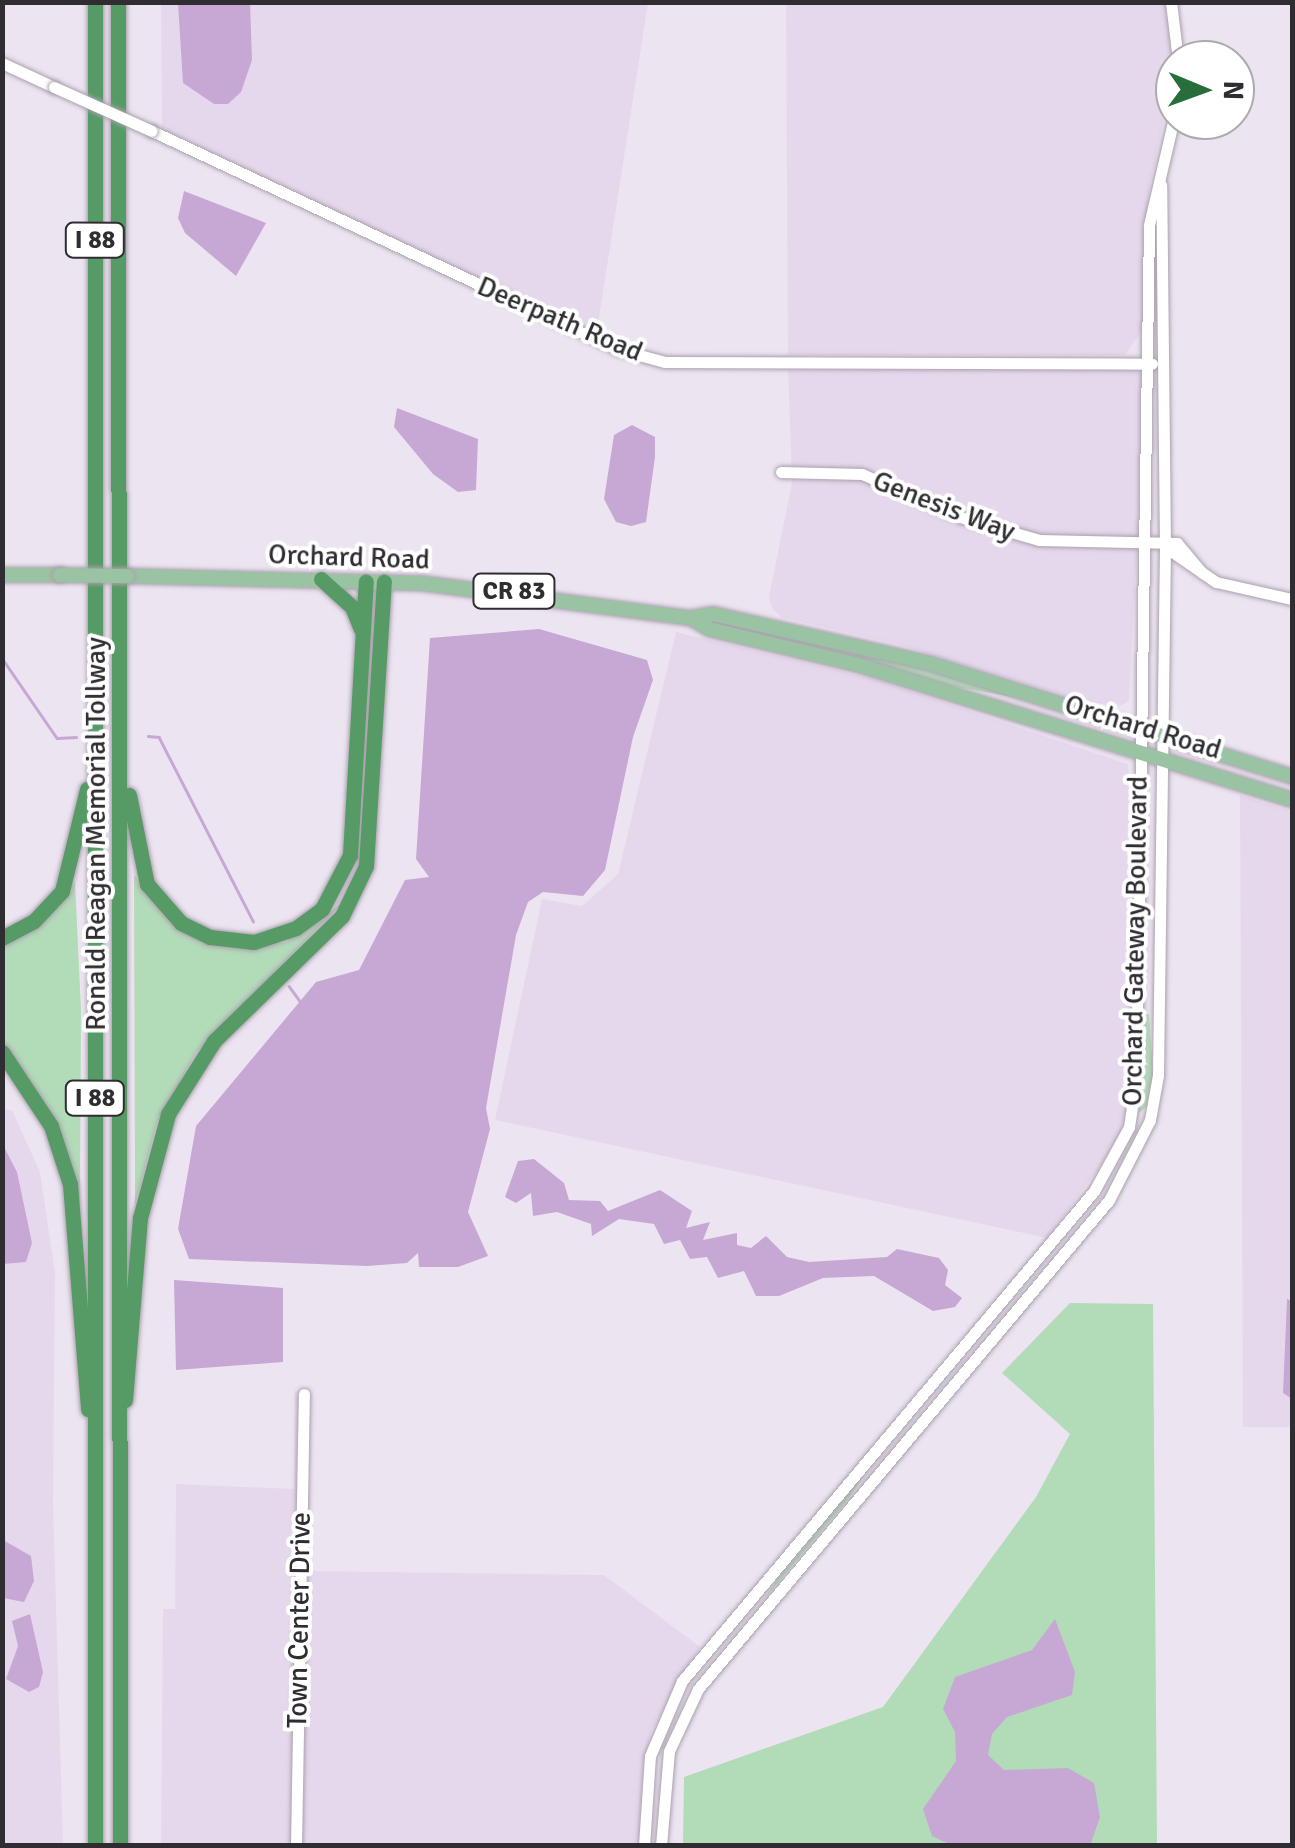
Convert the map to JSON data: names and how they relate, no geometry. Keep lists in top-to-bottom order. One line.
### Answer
{"streets":{"highway":["I 88","Ronald Reagan Memorial Tollway"],"main road":["Orchard Road","CR 83"],"street":["Deerpath Road","Genesis Way","Orchard Gateway Boulevard","Town Center Drive"]},"crossings":[["Deerpath Road","Orchard Gateway Boulevard"],["Genesis Way","Orchard Gateway Boulevard"],["Orchard Road","Orchard Gateway Boulevard"]],"north":"right"}
